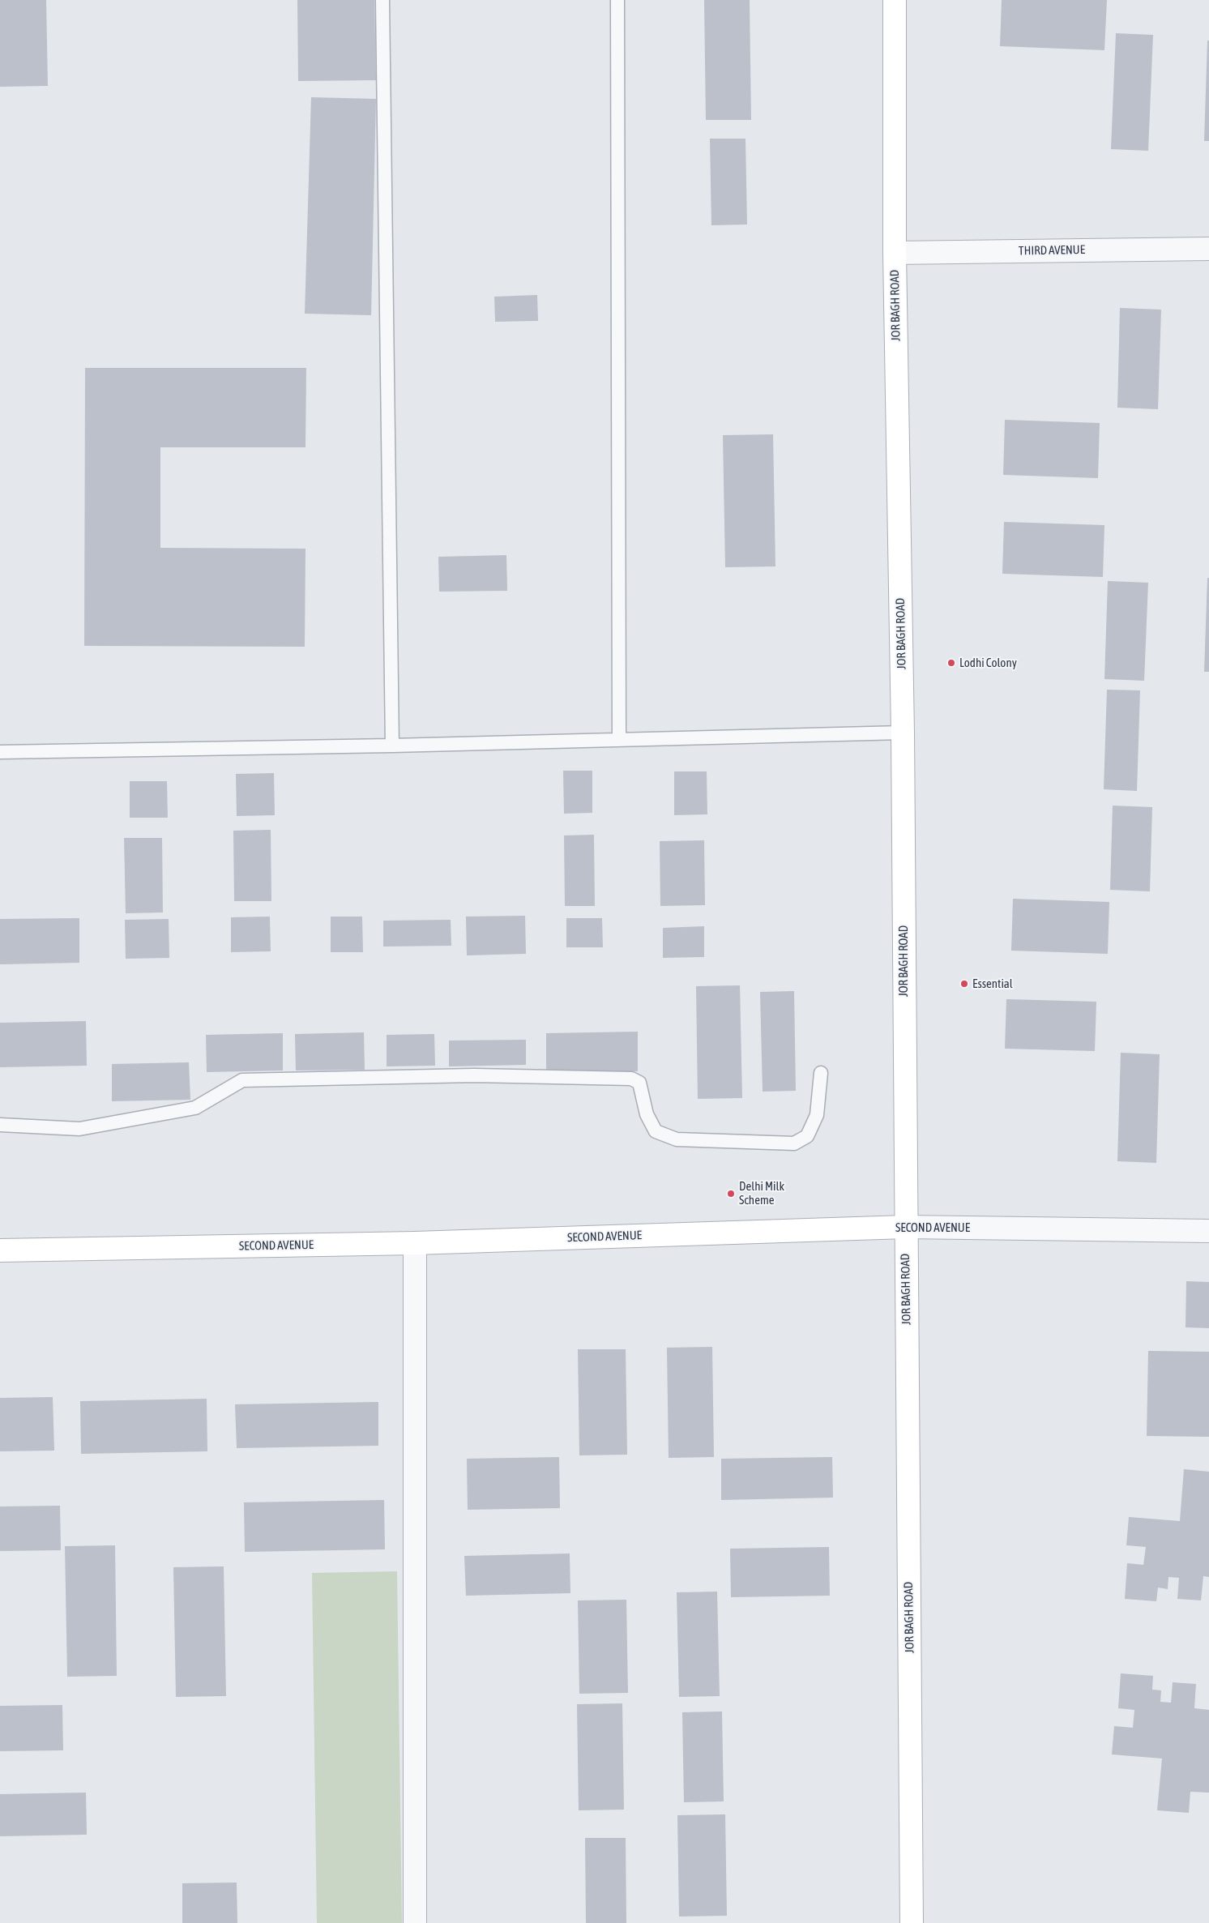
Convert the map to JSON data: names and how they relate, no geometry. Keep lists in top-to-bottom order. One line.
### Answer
{"streets":{"street":["THIRD AVENUE","JOR BAGH ROAD","SECOND AVENUE"]},"crossings":[["THIRD AVENUE","JOR BAGH ROAD"],["JOR BAGH ROAD","SECOND AVENUE"]],"places":["Lodhi Colony","Essential","Delhi Milk Scheme"]}
